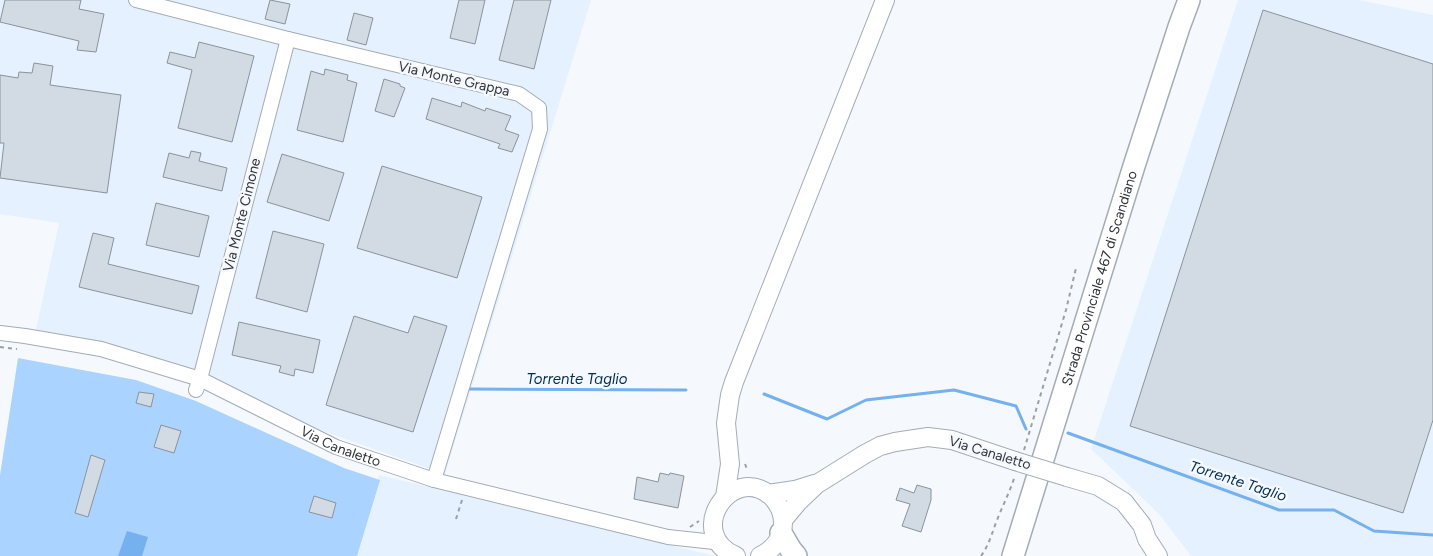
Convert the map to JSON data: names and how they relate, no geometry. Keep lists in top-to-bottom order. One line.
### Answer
{"streets":{"highway":["Strada Provinciale 467 di Scandiano"],"main road":["Via Canaletto"],"street":["Via Monte Grappa","Via Monte Cimone"]},"crossings":[["Via Monte Grappa","Via Monte Cimone"],["Via Monte Grappa","Via Canaletto"],["Via Monte Cimone","Via Canaletto"]],"water":["Torrente Taglio"]}
